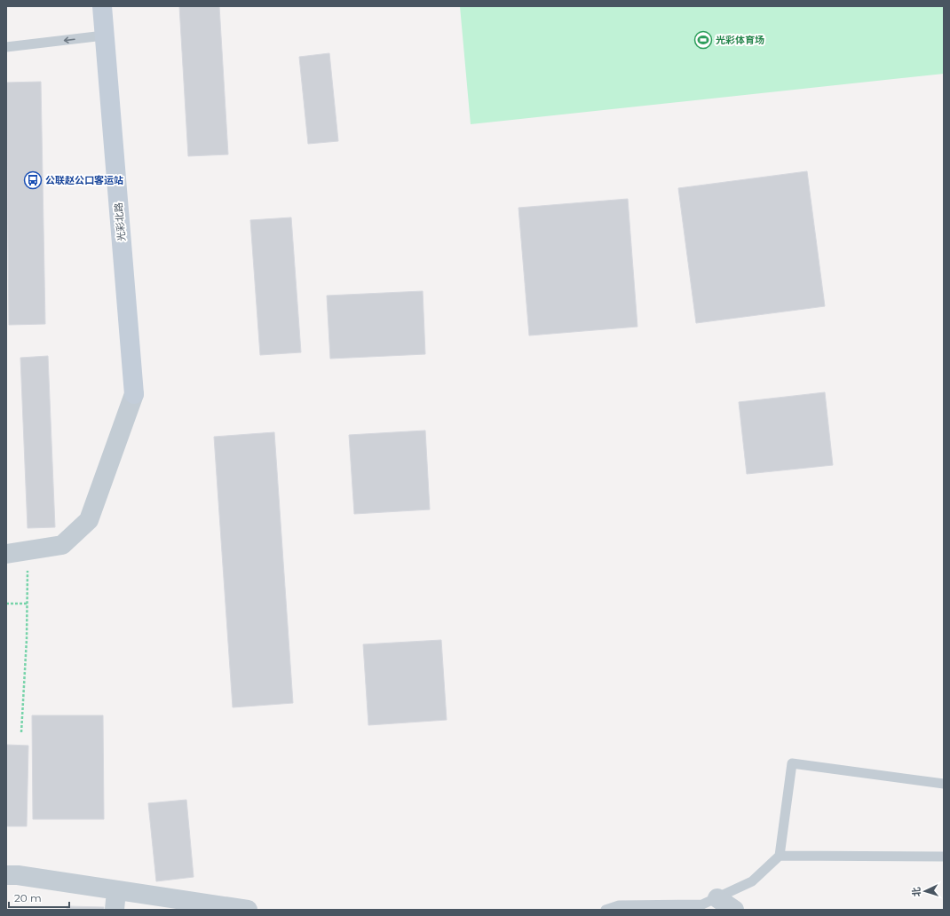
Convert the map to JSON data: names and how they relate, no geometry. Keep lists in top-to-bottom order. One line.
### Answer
{"streets":{"street":["光彩北路"]},"places":{"sports":["光彩体育场"],"bus stop":["公联赵公口客运站"]},"scale_bar":"20 m","north":"left"}
